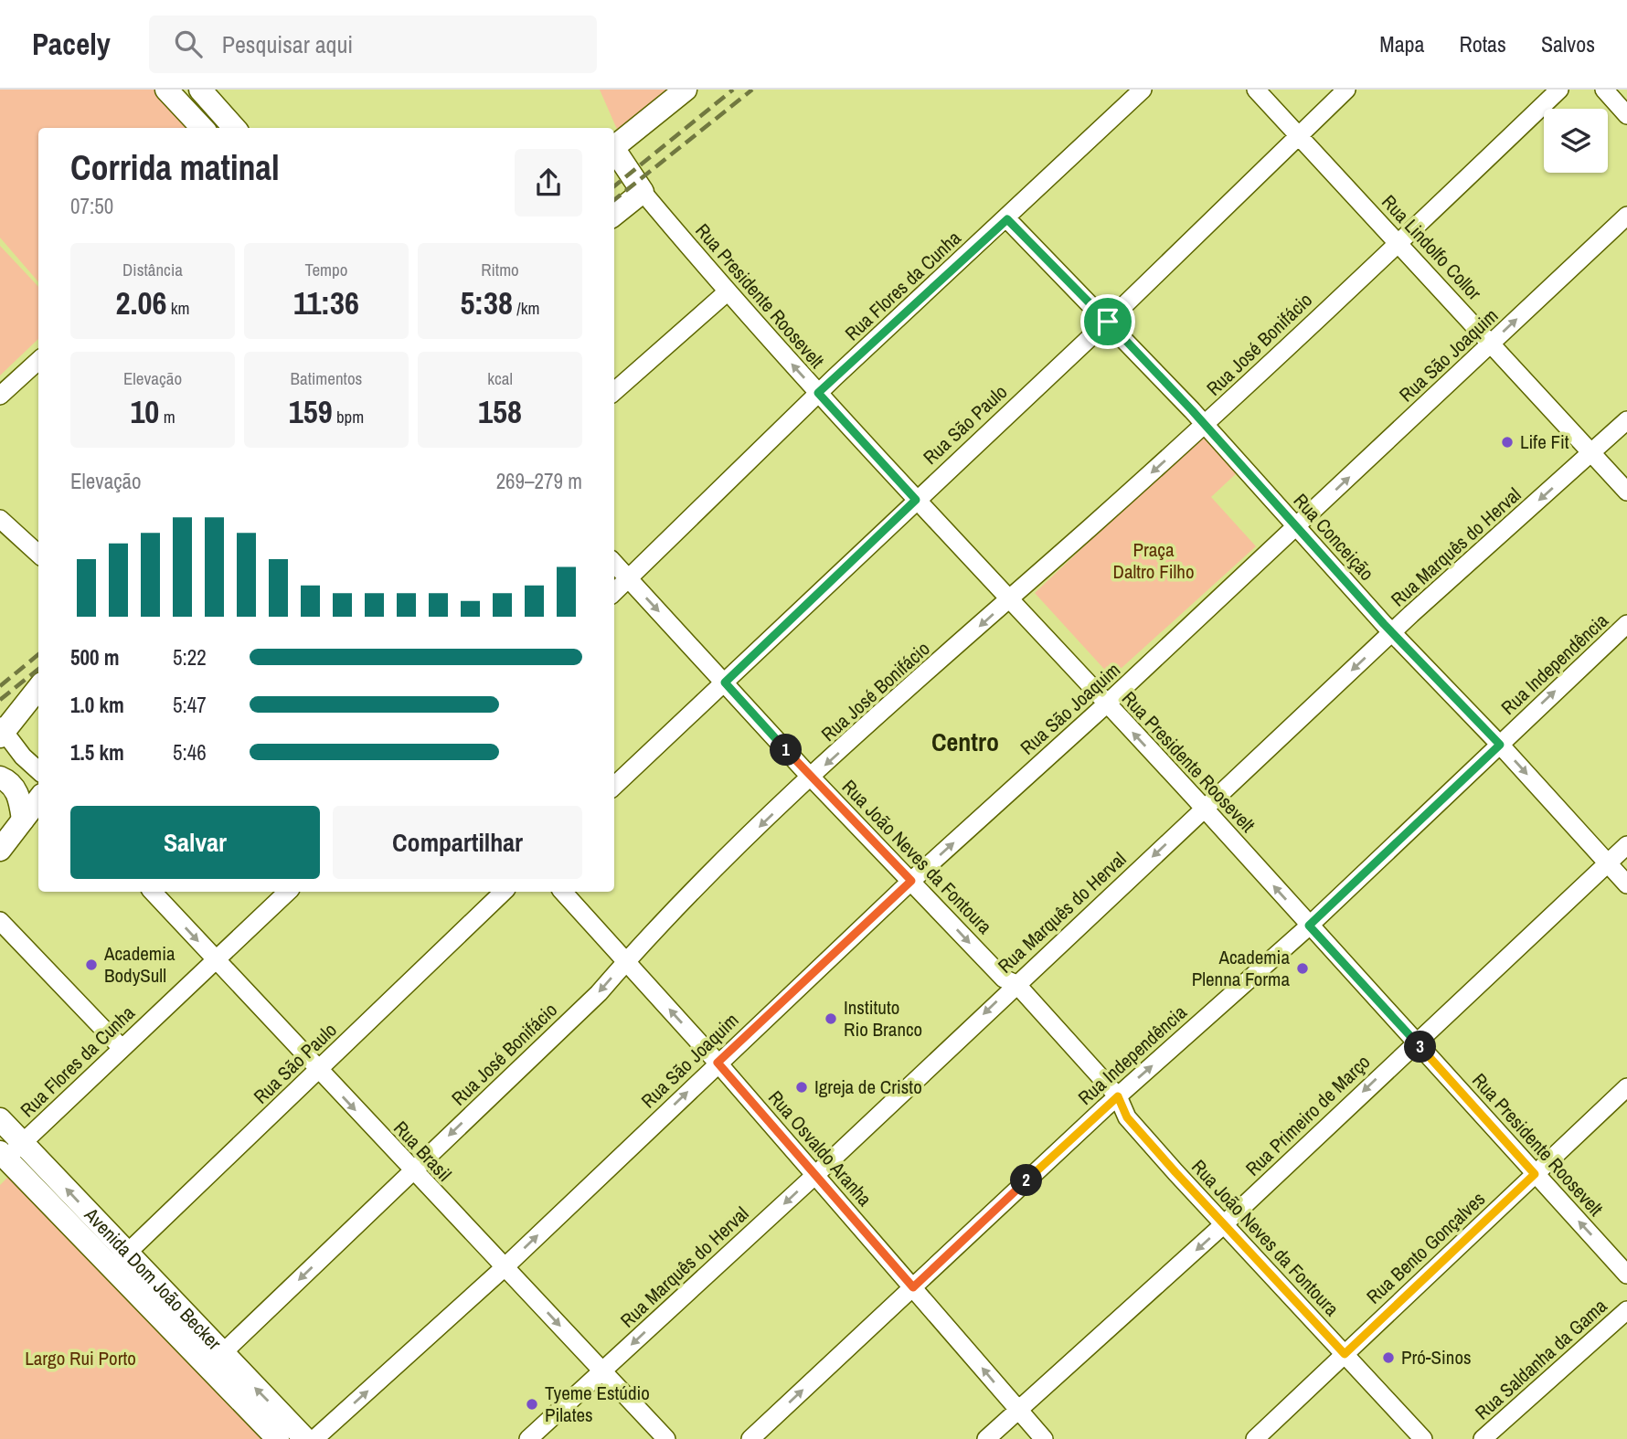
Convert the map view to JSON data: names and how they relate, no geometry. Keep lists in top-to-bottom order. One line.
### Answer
{"streets":{"main road":["Avenida Dom João Becker"],"street":["Rua Lindolfo Collor","Rua Flores da Cunha","Rua Presidente Roosevelt","Rua José Bonifácio","Rua São Joaquim","Rua São Paulo","Rua Conceição","Rua Marquês do Herval","Rua Independência","Rua João Neves da Fontoura","Rua Primeiro de Março","Rua Osvaldo Aranha","Rua Brasil","Rua Bento Gonçalves","Rua Saldanha da Gama"]},"crossings":[["Rua Lindolfo Collor","Rua José Bonifácio"],["Rua Lindolfo Collor","Rua São Joaquim"],["Rua Lindolfo Collor","Rua São Paulo"],["Rua Lindolfo Collor","Rua Marquês do Herval"],["Rua Flores da Cunha","Rua Presidente Roosevelt"],["Rua Flores da Cunha","Rua Conceição"],["Rua Flores da Cunha","Rua João Neves da Fontoura"],["Rua Flores da Cunha","Rua Brasil"],["Rua Flores da Cunha","Avenida Dom João Becker"],["Rua Presidente Roosevelt","Rua José Bonifácio"],["Rua Presidente Roosevelt","Rua São Joaquim"],["Rua Presidente Roosevelt","Rua São Paulo"],["Rua Presidente Roosevelt","Rua Marquês do Herval"],["Rua Presidente Roosevelt","Rua Independência"],["Rua Presidente Roosevelt","Rua Primeiro de Março"],["Rua Presidente Roosevelt","Rua Bento Gonçalves"],["Rua José Bonifácio","Rua Conceição"],["Rua José Bonifácio","Rua João Neves da Fontoura"],["Rua José Bonifácio","Rua Osvaldo Aranha"],["Rua José Bonifácio","Rua Brasil"],["Rua José Bonifácio","Avenida Dom João Becker"],["Rua São Joaquim","Rua Conceição"],["Rua São Joaquim","Rua João Neves da Fontoura"],["Rua São Joaquim","Rua Osvaldo Aranha"],["Rua São Joaquim","Rua Brasil"],["Rua São Paulo","Rua Conceição"],["Rua São Paulo","Rua João Neves da Fontoura"],["Rua São Paulo","Rua Brasil"],["Rua São Paulo","Avenida Dom João Becker"],["Rua Conceição","Rua Marquês do Herval"],["Rua Conceição","Rua Independência"],["Rua Conceição","Rua Primeiro de Março"],["Rua Marquês do Herval","Rua João Neves da Fontoura"],["Rua Marquês do Herval","Rua Osvaldo Aranha"],["Rua Marquês do Herval","Rua Brasil"],["Rua Independência","Rua João Neves da Fontoura"],["Rua Independência","Rua Osvaldo Aranha"],["Rua João Neves da Fontoura","Rua Primeiro de Março"],["Rua João Neves da Fontoura","Rua Bento Gonçalves"],["Rua Primeiro de Março","Rua Osvaldo Aranha"]],"one_way":["Rua Presidente Roosevelt","Rua José Bonifácio","Rua São Joaquim","Rua Marquês do Herval","Rua Independência","Rua Primeiro de Março","Rua Osvaldo Aranha","Rua Brasil"],"districts":["Centro"],"parks":["Praça Daltro Filho","Largo Rui Porto"],"places":["Life Fit","Academia BodySull","Academia Plenna Forma","Instituto Rio Branco","Igreja de Cristo","Pró-Sinos","Tyeme Estúdio Pilates"],"page":{"header":"Pacely","search":"Pesquisar aqui","nav":["Mapa","Rotas","Salvos"],"heading":["Corrida matinal","07:50"],"stats":[["Distância","2.06 km"],["Tempo","11:36"],["Ritmo","5:38 /km"],["Elevação","10 m"],["Batimentos","159 bpm"],["kcal","158"]],"chart":["Elevação","269–279 m"],"list":[{"name":"500 m","note":"5:22"},{"name":"1.0 km","note":"5:47"},{"name":"1.5 km","note":"5:46"}],"pins":["1","3","2"],"buttons":["Salvar","Compartilhar"]}}
